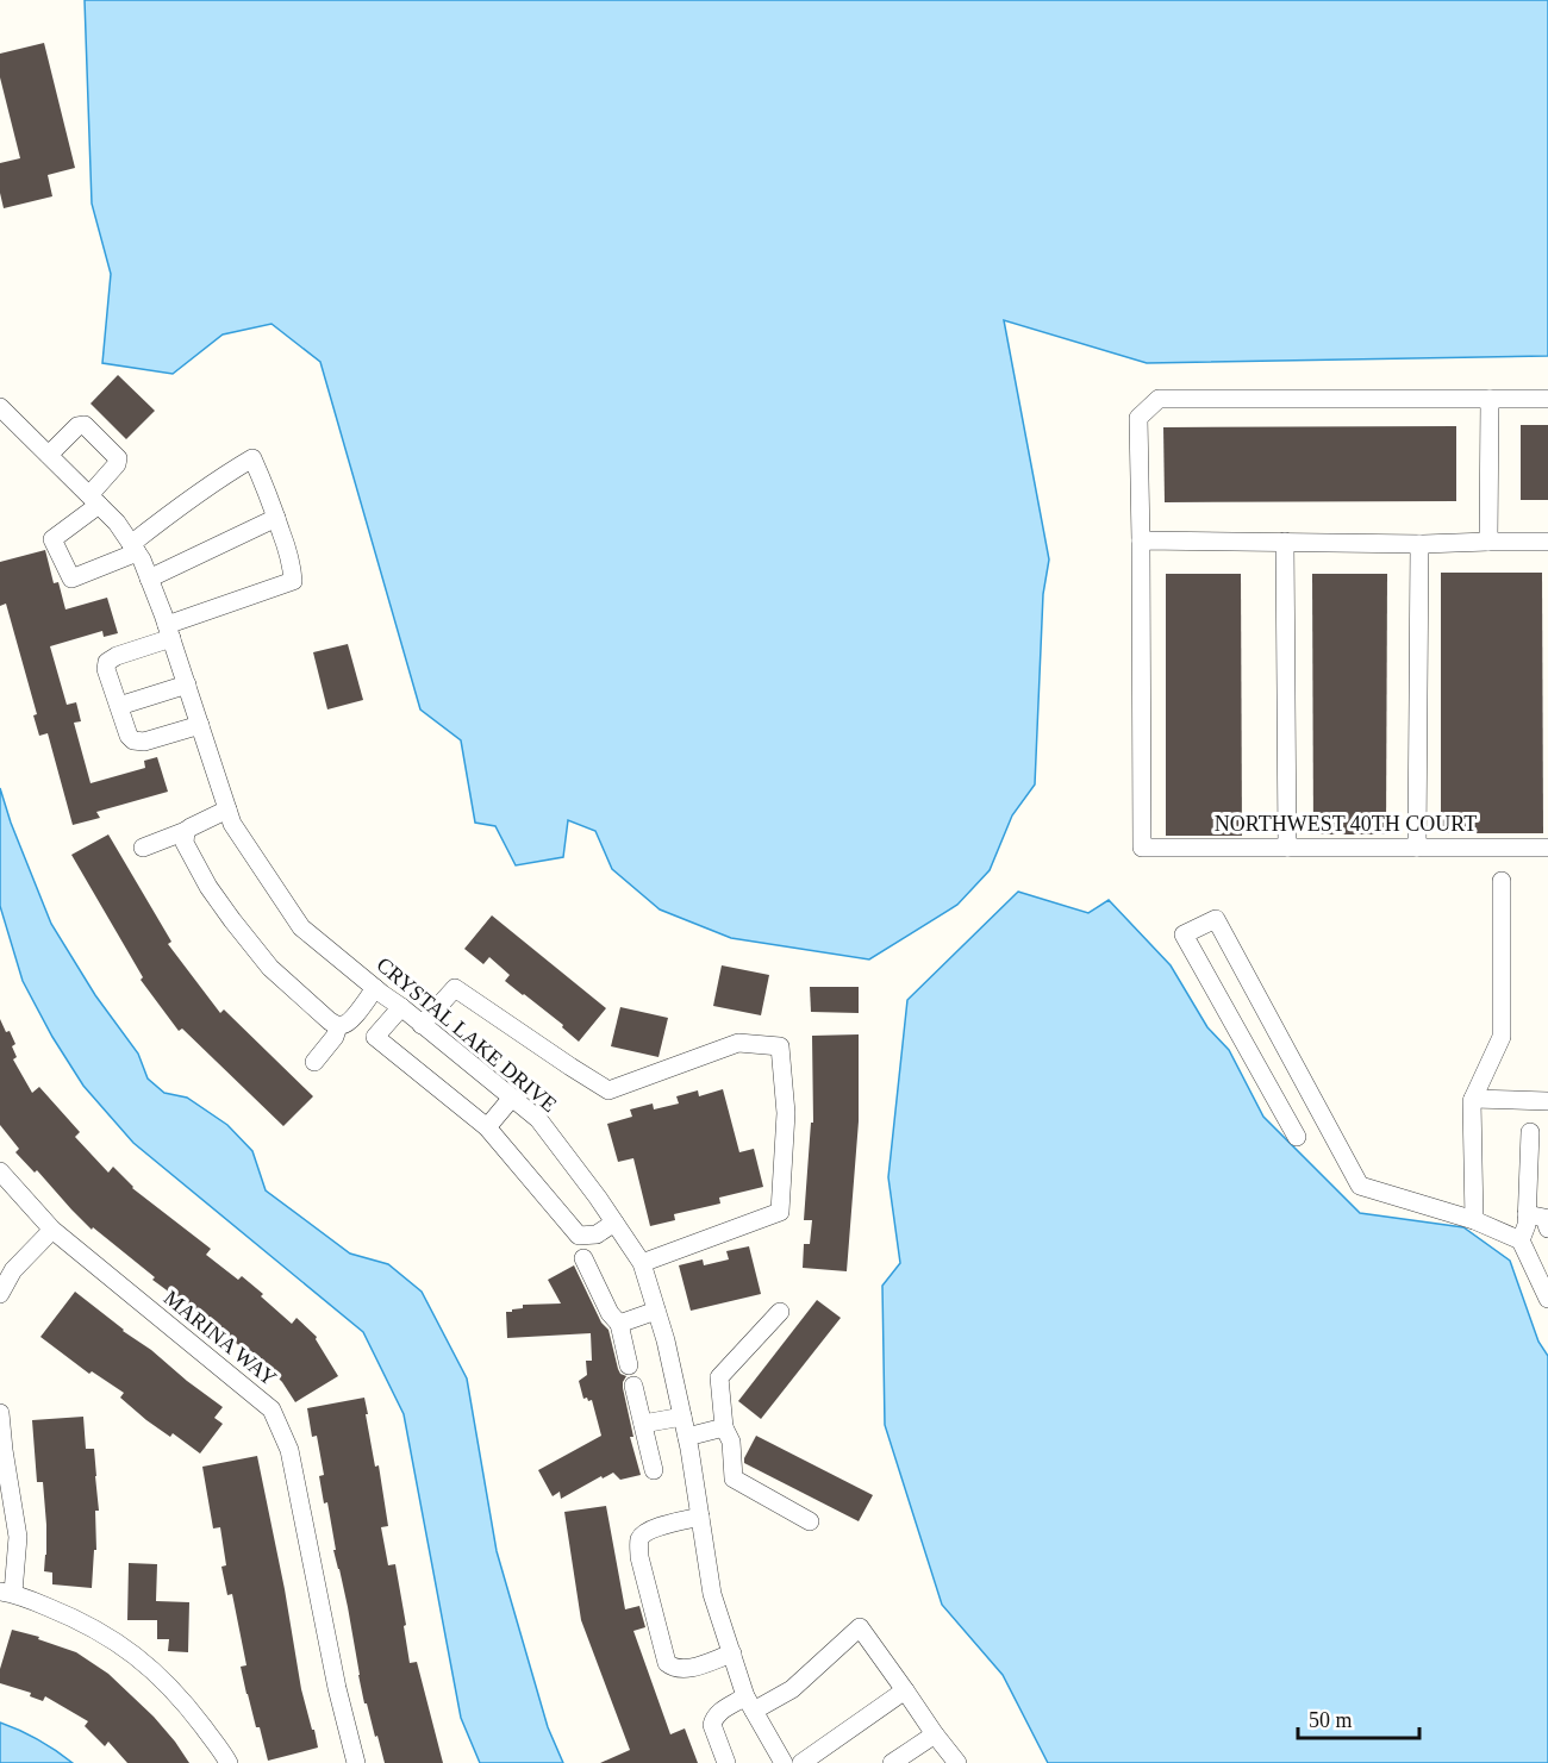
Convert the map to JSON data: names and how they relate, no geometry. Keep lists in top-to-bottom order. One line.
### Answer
{"streets":{"street":["NORTHWEST 40TH COURT","CRYSTAL LAKE DRIVE","MARINA WAY"]},"scale_bar":"50 m"}
